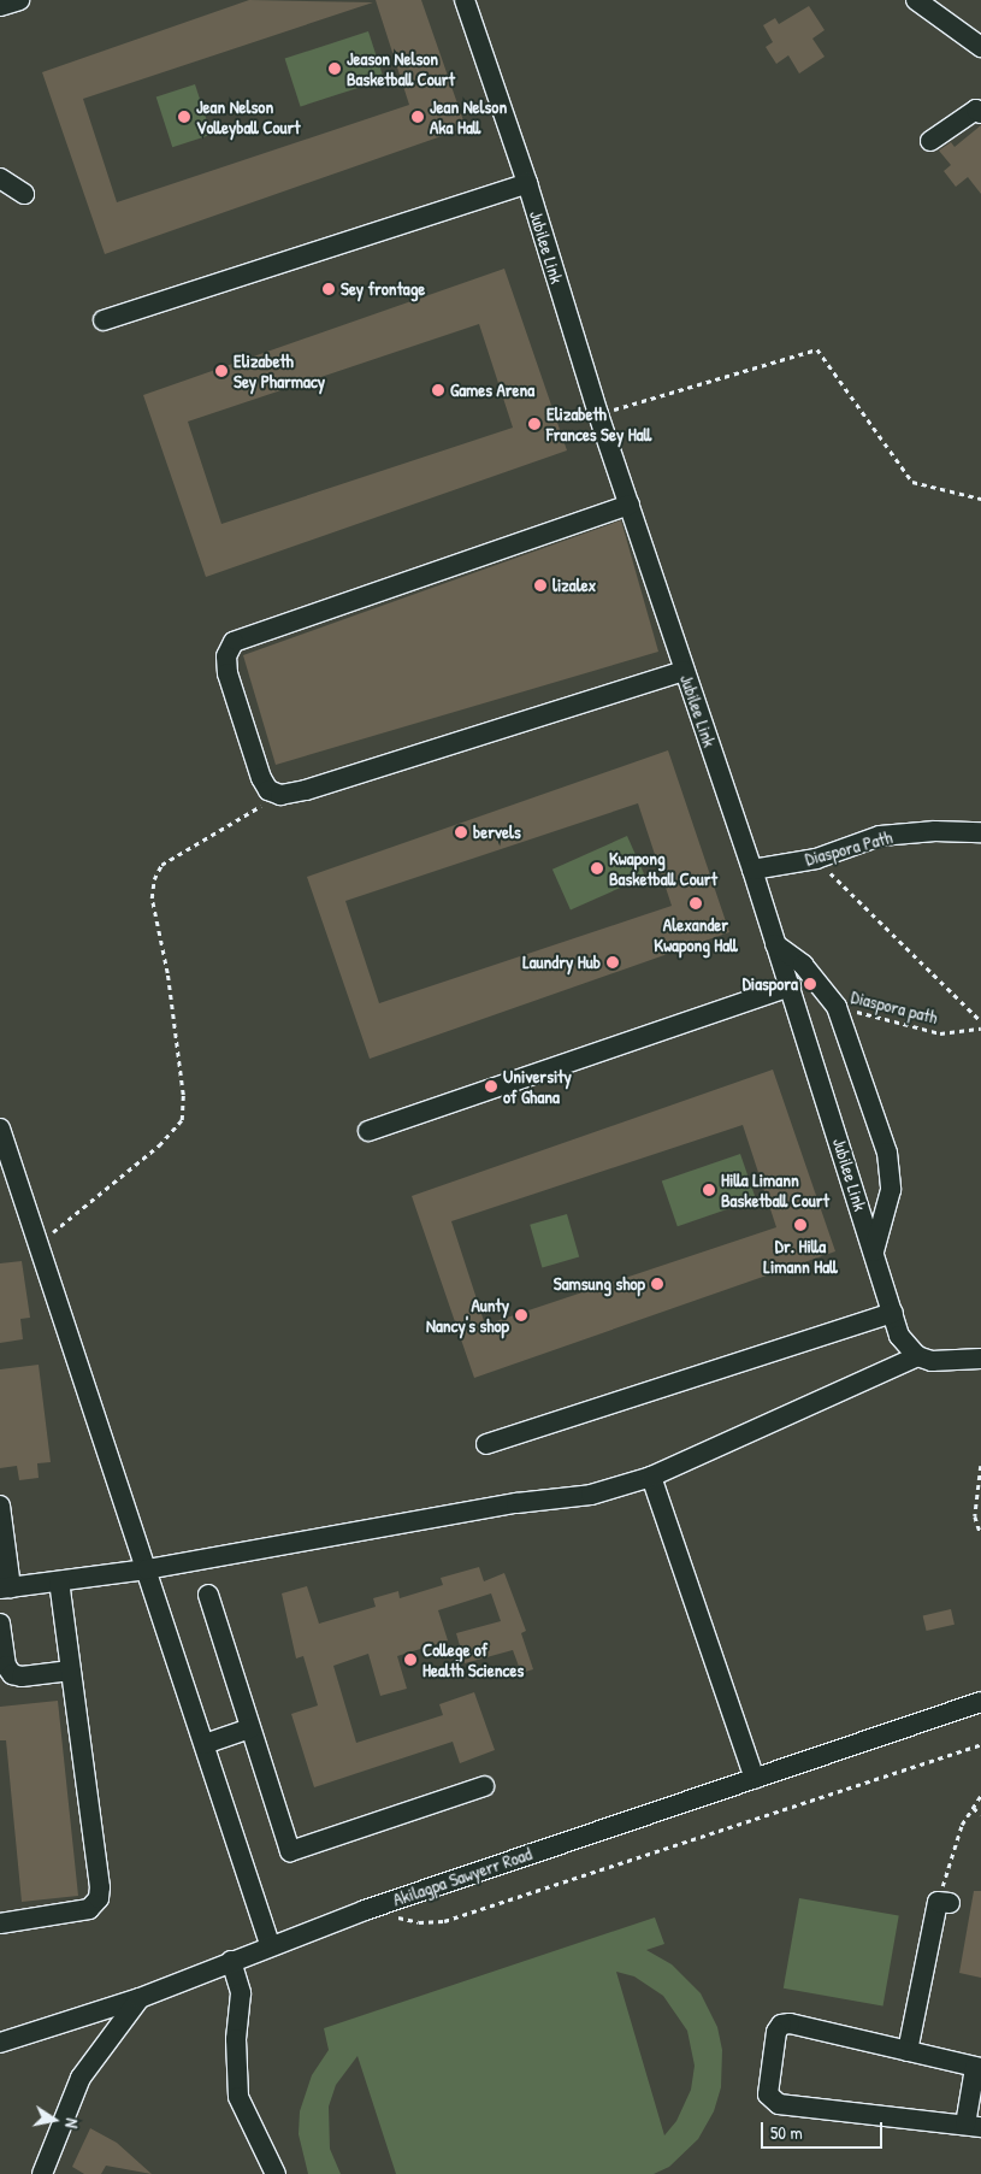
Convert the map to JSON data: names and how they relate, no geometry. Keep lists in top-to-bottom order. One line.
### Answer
{"streets":{"street":["Jubilee Link","Diaspora Path","Akilagpa Sawyerr Road"],"path":["Diaspora path"]},"crossings":[["Jubilee Link","Diaspora Path"]],"places":["Jeason Nelson Basketball Court","Jean Nelson Volleyball Court","Jean Nelson Aka Hall","Sey frontage","Elizabeth Sey Pharmacy","Games Arena","Elizabeth Frances Sey Hall","lizalex","bervels","Kwapong Basketball Court","Alexander Kwapong Hall","Laundry Hub","Diaspora","University of Ghana","Hilla Limann Basketball Court","Dr. Hilla Limann Hall","Samsung shop","Aunty Nancy's shop","College of Health Sciences"],"scale_bar":"50 m","north":"right"}
